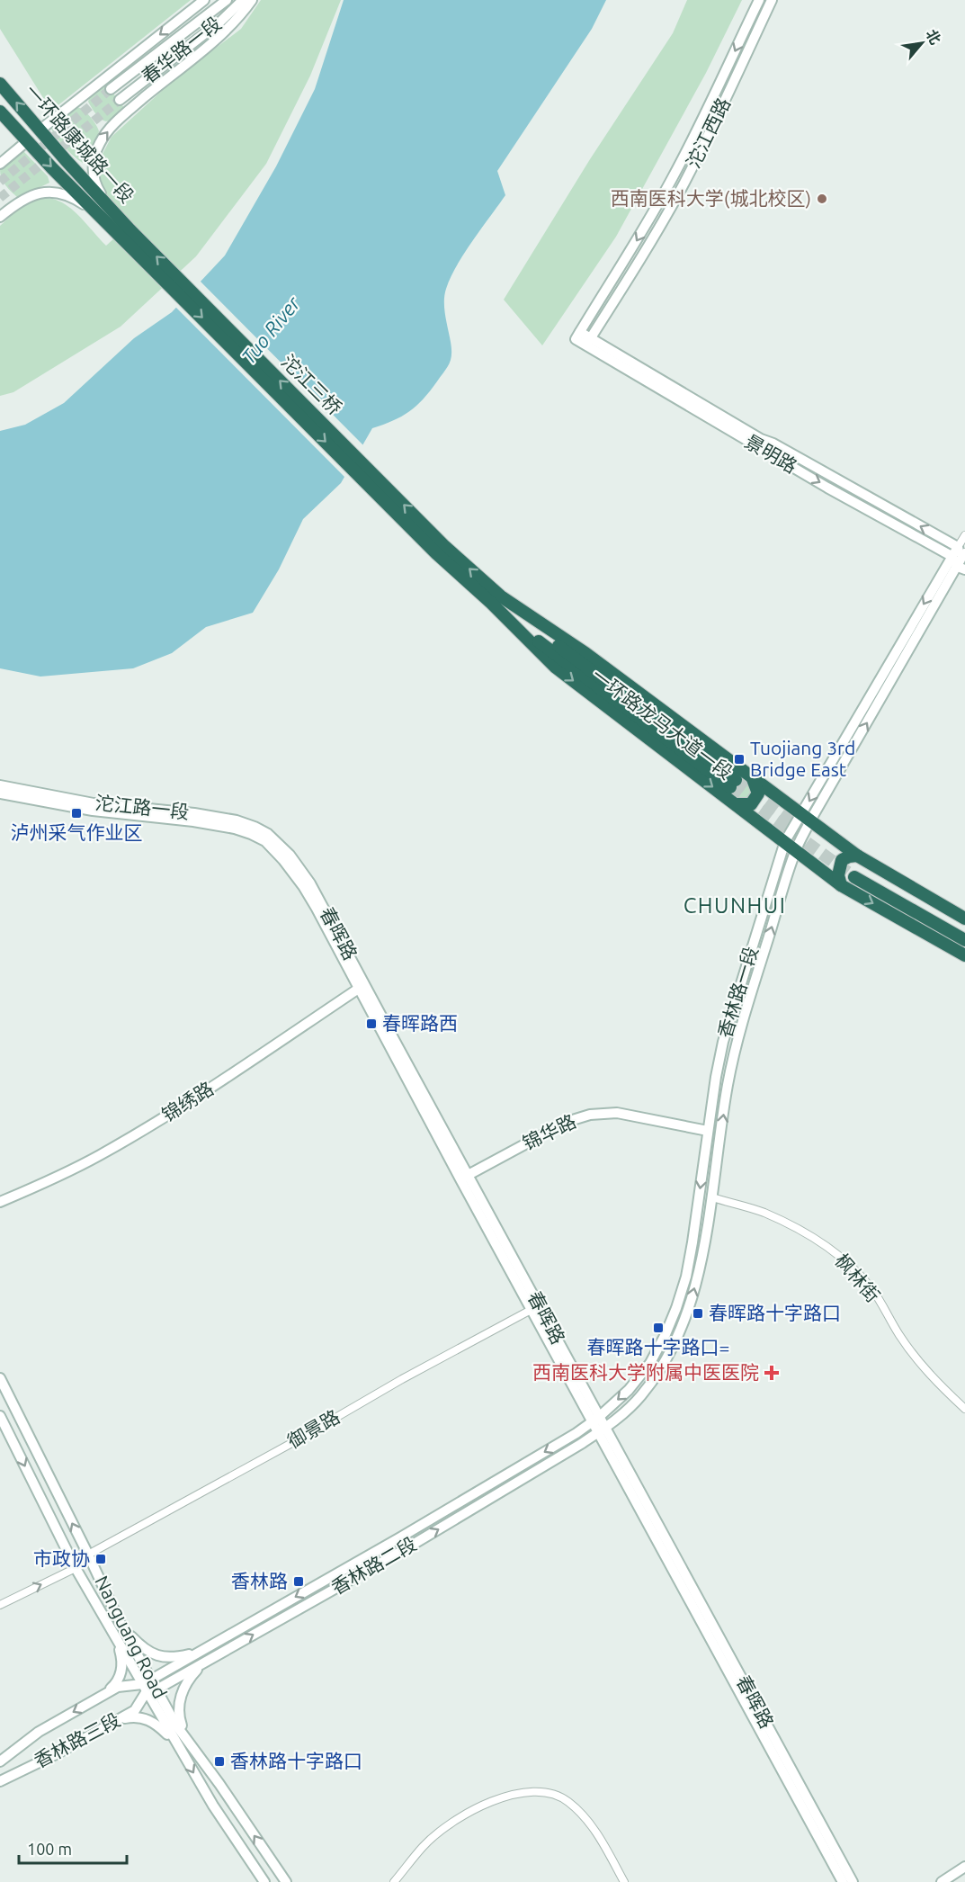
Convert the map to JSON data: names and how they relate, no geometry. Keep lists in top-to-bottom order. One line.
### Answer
{"streets":{"highway":["一环路康城路一段","沱江三桥","一环路龙马大道一段"],"main road":["春华路一段","沱江西路","景明路","沱江路一段","春晖路","香林路一段","锦绣路","锦华路","香林路二段","Nanguang Road","香林路三段"],"street":["枫林街","御景路"]},"crossings":[["沱江西路","景明路"],["一环路康城路一段","沱江三桥"],["沱江三桥","一环路龙马大道一段"],["景明路","香林路一段"],["一环路龙马大道一段","香林路一段"],["沱江路一段","春晖路"],["春晖路","香林路一段"],["春晖路","锦绣路"],["春晖路","锦华路"],["春晖路","御景路"],["春晖路","香林路二段"],["香林路一段","锦华路"],["香林路一段","枫林街"],["香林路一段","香林路二段"],["御景路","Nanguang Road"],["香林路二段","Nanguang Road"],["香林路二段","香林路三段"],["Nanguang Road","香林路三段"]],"districts":["CHUNHUI"],"water":["Tuo River"],"places":{"other":["西南医科大学(城北校区)"],"transit":["Tuojiang 3rd Bridge East","泸州采气作业区","春晖路西","春晖路十字路口","春晖路十字路口=","市政协","香林路","香林路十字路口"],"health":["西南医科大学附属中医医院"]},"scale_bar":"100 m","north":"top right"}
